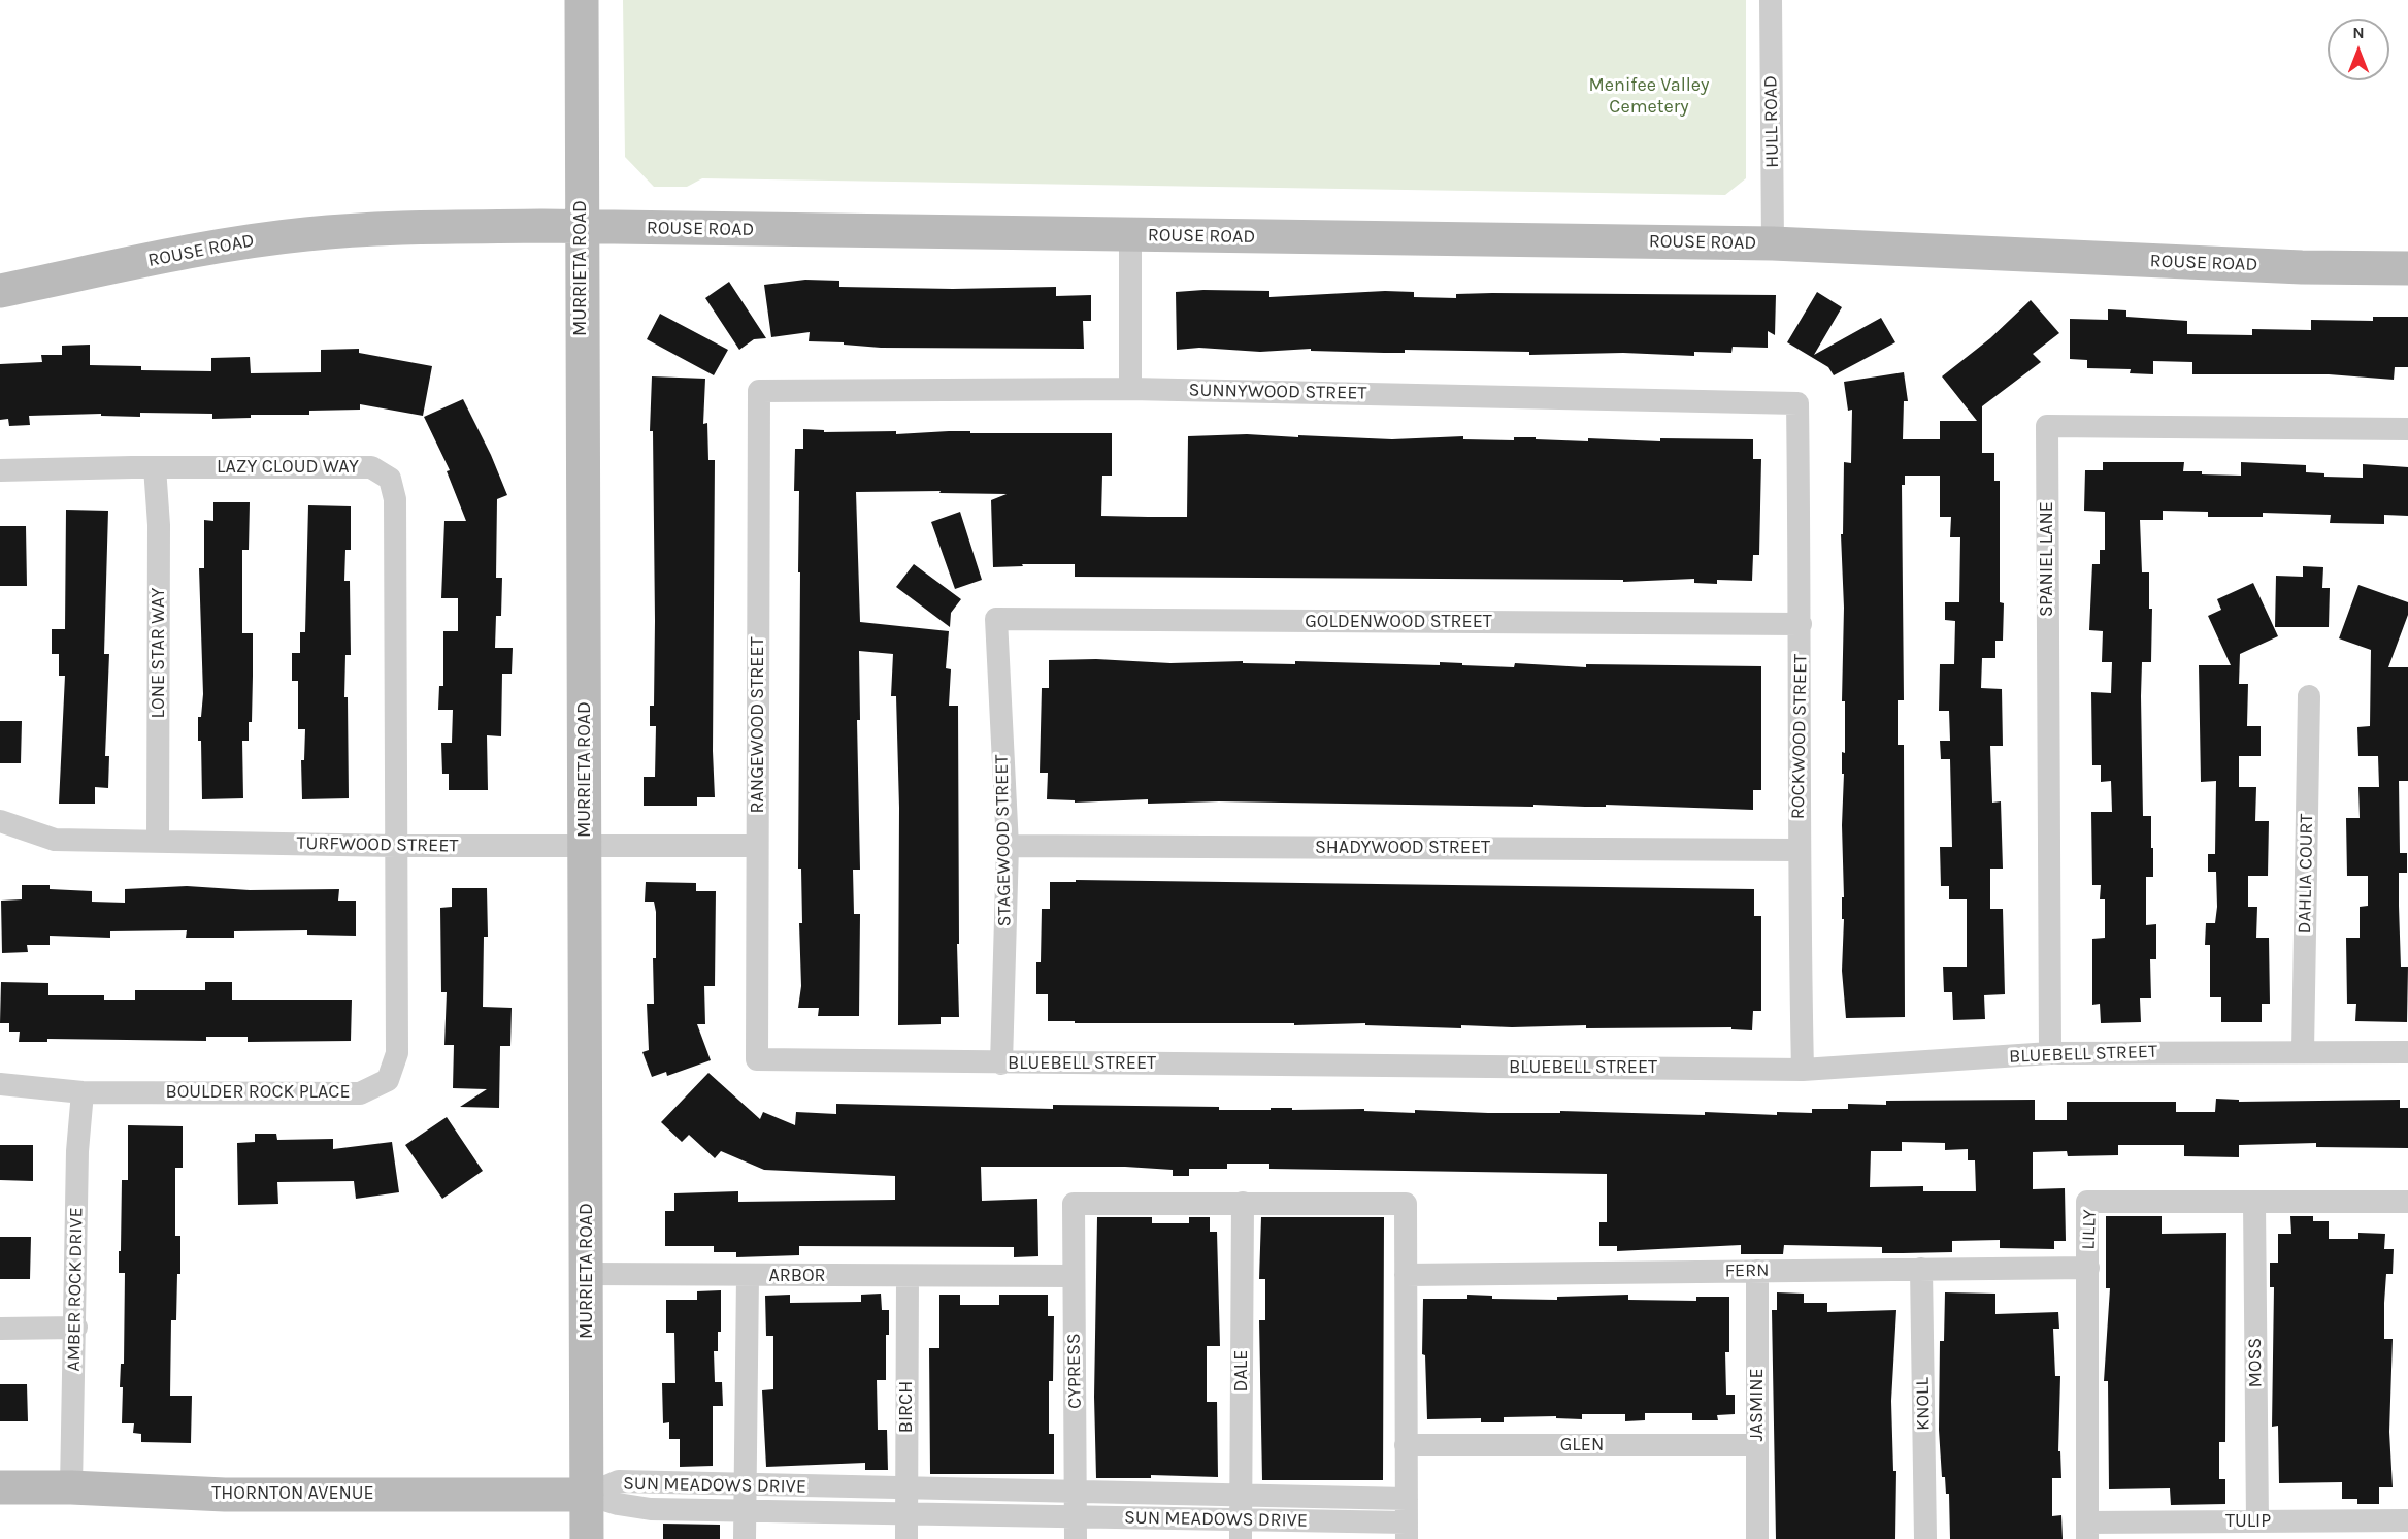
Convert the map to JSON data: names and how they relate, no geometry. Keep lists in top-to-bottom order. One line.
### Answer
{"streets":{"street":["HULL ROAD","ROUSE ROAD","MURRIETA ROAD","SUNNYWOOD STREET","LAZY CLOUD WAY","SPANIEL LANE","GOLDENWOOD STREET","LONE STAR WAY","RANGEWOOD STREET","ROCKWOOD STREET","STAGEWOOD STREET","TURFWOOD STREET","SHADYWOOD STREET","DAHLIA COURT","BLUEBELL STREET","BOULDER ROCK PLACE","LILLY","FERN","ARBOR","AMBER ROCK DRIVE","MOSS","CYPRESS","DALE","KNOLL","JASMINE","BIRCH","GLEN","SUN MEADOWS DRIVE","THORNTON AVENUE","TULIP"]},"crossings":[["HULL ROAD","ROUSE ROAD"],["ROUSE ROAD","MURRIETA ROAD"],["MURRIETA ROAD","TURFWOOD STREET"],["MURRIETA ROAD","SUN MEADOWS DRIVE"],["MURRIETA ROAD","THORNTON AVENUE"],["SUNNYWOOD STREET","RANGEWOOD STREET"],["SUNNYWOOD STREET","ROCKWOOD STREET"],["LAZY CLOUD WAY","LONE STAR WAY"],["LAZY CLOUD WAY","TURFWOOD STREET"],["LAZY CLOUD WAY","BOULDER ROCK PLACE"],["SPANIEL LANE","BLUEBELL STREET"],["GOLDENWOOD STREET","ROCKWOOD STREET"],["GOLDENWOOD STREET","STAGEWOOD STREET"],["LONE STAR WAY","TURFWOOD STREET"],["RANGEWOOD STREET","TURFWOOD STREET"],["RANGEWOOD STREET","BLUEBELL STREET"],["ROCKWOOD STREET","SHADYWOOD STREET"],["ROCKWOOD STREET","BLUEBELL STREET"],["STAGEWOOD STREET","SHADYWOOD STREET"],["STAGEWOOD STREET","BLUEBELL STREET"],["TURFWOOD STREET","BOULDER ROCK PLACE"],["DAHLIA COURT","BLUEBELL STREET"],["BOULDER ROCK PLACE","AMBER ROCK DRIVE"],["LILLY","FERN"],["LILLY","MOSS"],["LILLY","TULIP"],["FERN","KNOLL"],["FERN","JASMINE"],["ARBOR","CYPRESS"],["ARBOR","BIRCH"],["ARBOR","SUN MEADOWS DRIVE"],["AMBER ROCK DRIVE","THORNTON AVENUE"],["MOSS","TULIP"],["CYPRESS","DALE"],["CYPRESS","SUN MEADOWS DRIVE"],["DALE","SUN MEADOWS DRIVE"],["JASMINE","GLEN"],["BIRCH","SUN MEADOWS DRIVE"],["SUN MEADOWS DRIVE","THORNTON AVENUE"]],"parks":["Menifee Valley Cemetery"],"north":"top"}
